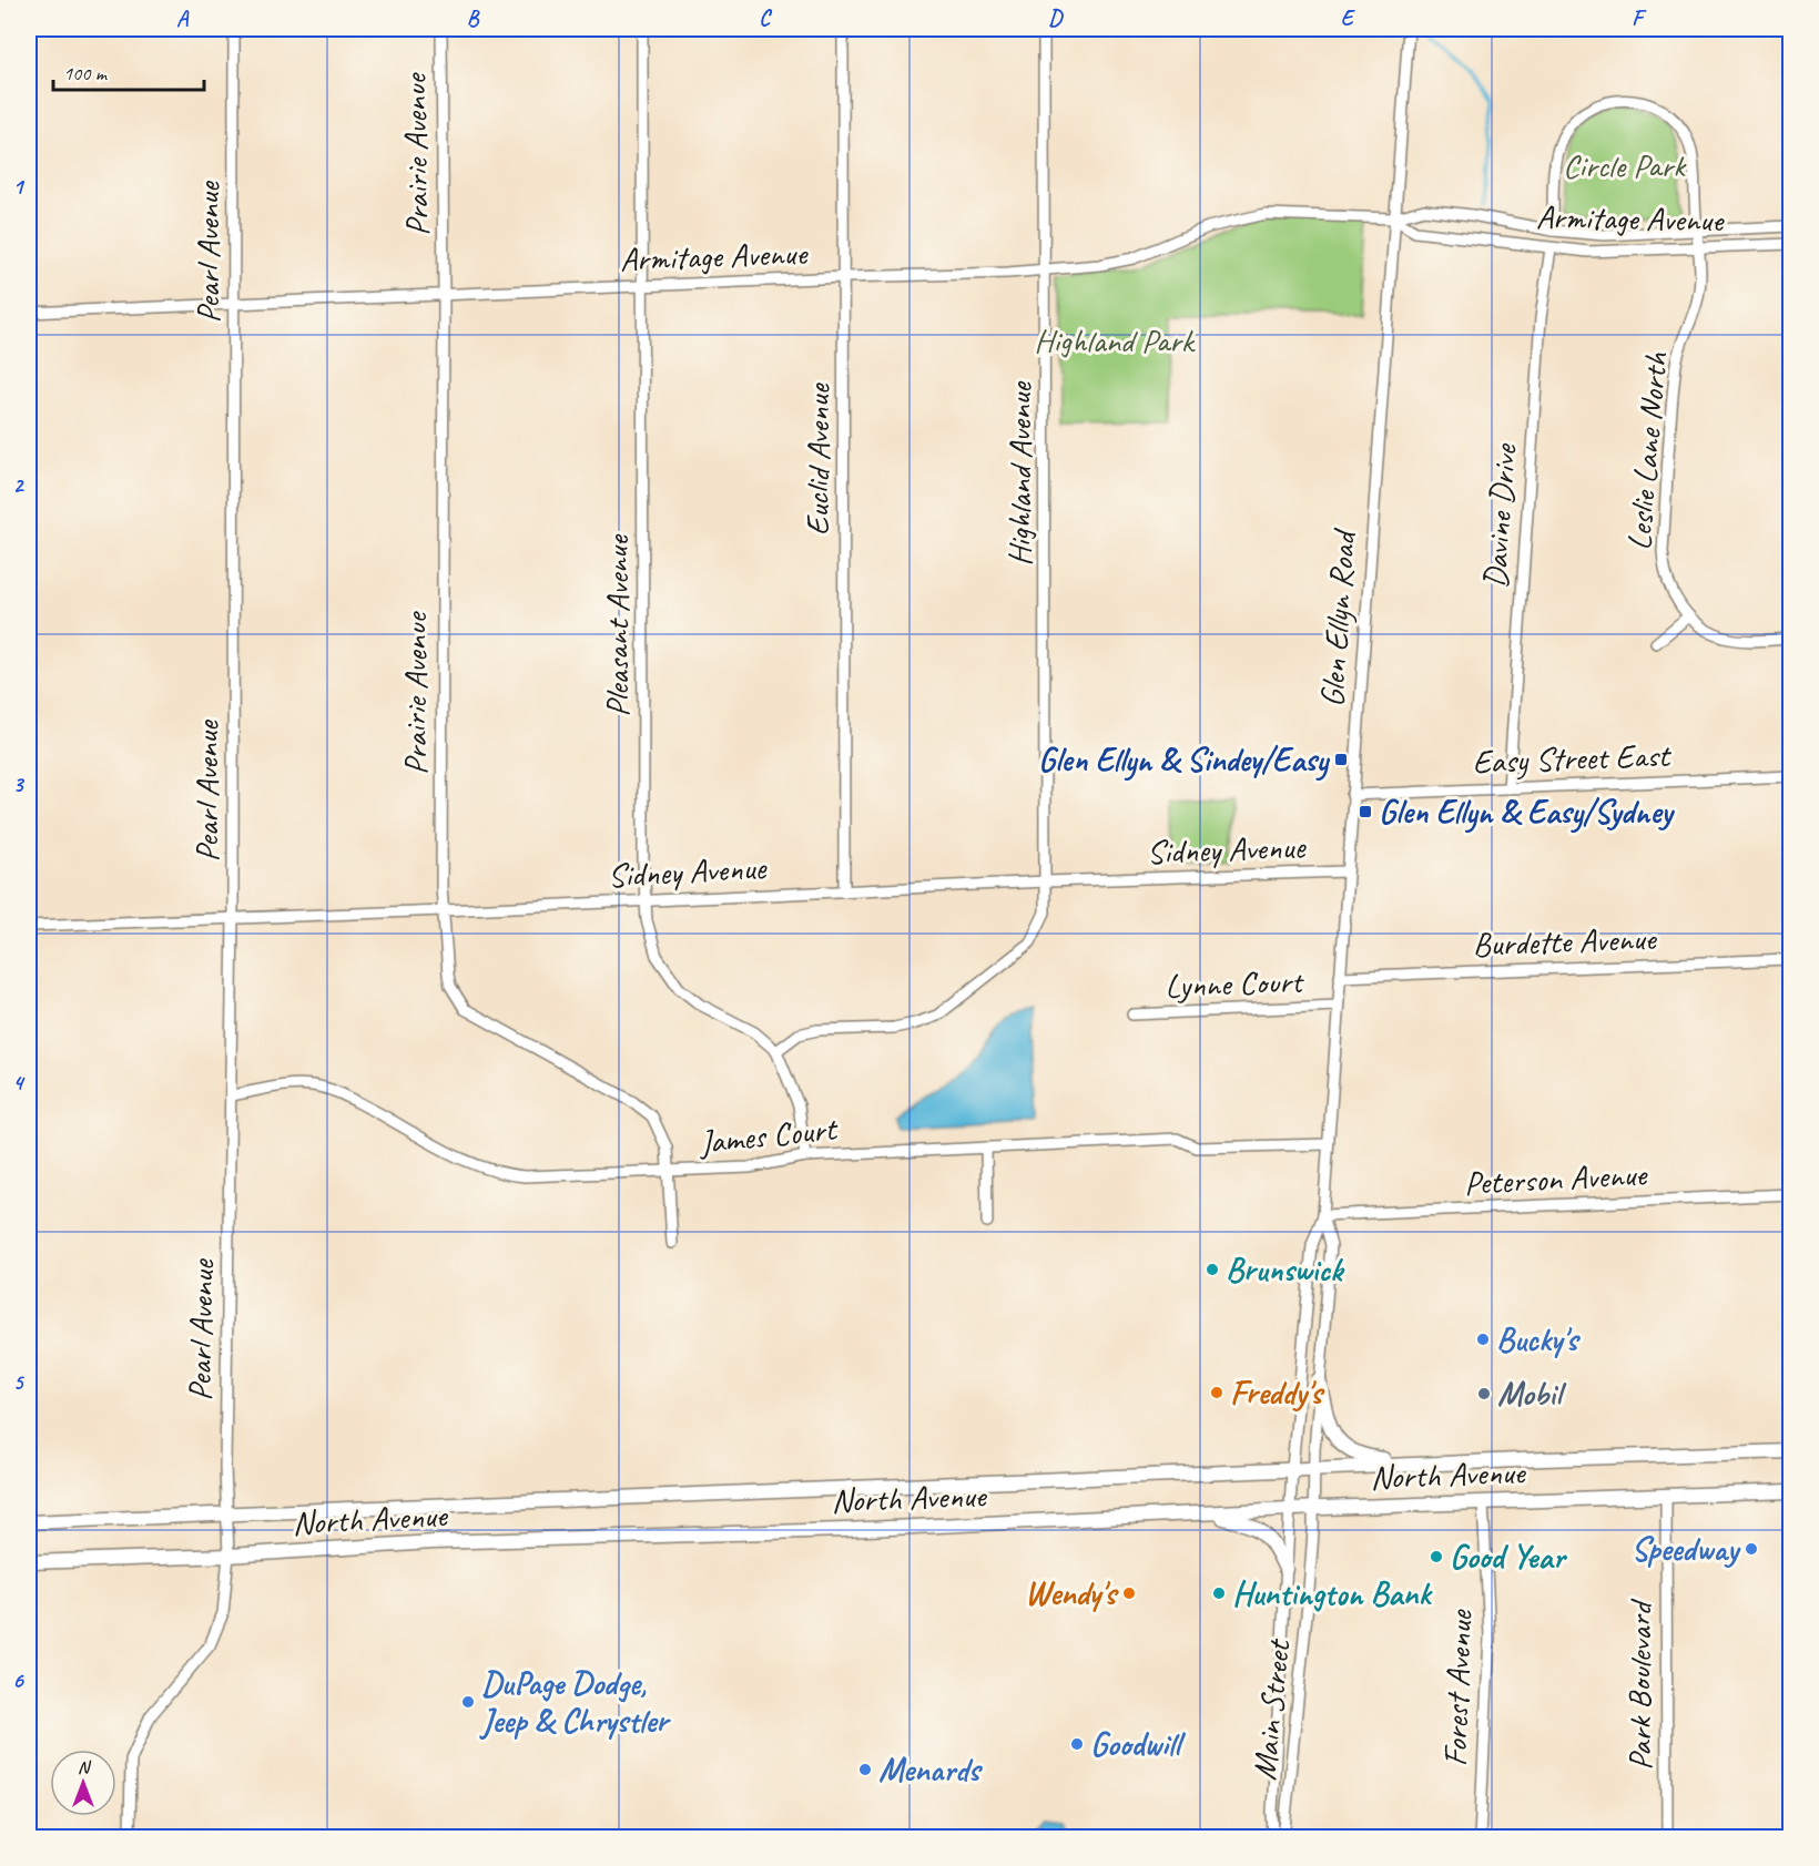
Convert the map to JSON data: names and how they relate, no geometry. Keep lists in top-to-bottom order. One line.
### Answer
{"streets":{"main road":["North Avenue"],"street":["Prairie Avenue","Armitage Avenue","Pearl Avenue","Leslie Lane North","Euclid Avenue","Highland Avenue","Davine Drive","Glen Ellyn Road","Pleasant Avenue","Easy Street East","Sidney Avenue","Burdette Avenue","Lynne Court","James Court","Peterson Avenue","Park Boulevard","Forest Avenue","Main Street"]},"crossings":[["Prairie Avenue","Armitage Avenue"],["Prairie Avenue","Sidney Avenue"],["Prairie Avenue","James Court"],["Armitage Avenue","Pearl Avenue"],["Armitage Avenue","Leslie Lane North"],["Armitage Avenue","Euclid Avenue"],["Armitage Avenue","Highland Avenue"],["Armitage Avenue","Davine Drive"],["Armitage Avenue","Glen Ellyn Road"],["Armitage Avenue","Pleasant Avenue"],["Pearl Avenue","Sidney Avenue"],["Pearl Avenue","James Court"],["Pearl Avenue","North Avenue"],["Euclid Avenue","Sidney Avenue"],["Highland Avenue","Pleasant Avenue"],["Highland Avenue","Sidney Avenue"],["Davine Drive","Easy Street East"],["Glen Ellyn Road","Easy Street East"],["Glen Ellyn Road","Sidney Avenue"],["Glen Ellyn Road","Burdette Avenue"],["Glen Ellyn Road","Lynne Court"],["Glen Ellyn Road","James Court"],["Glen Ellyn Road","Peterson Avenue"],["Glen Ellyn Road","North Avenue"],["Glen Ellyn Road","Main Street"],["Pleasant Avenue","Sidney Avenue"],["North Avenue","Park Boulevard"],["North Avenue","Forest Avenue"],["North Avenue","Main Street"]],"parks":["Circle Park","Highland Park"],"places":{"transit":["Glen Ellyn & Sindey/Easy","Glen Ellyn & Easy/Sydney"],"other":["Brunswick","Bucky's","Freddy's","Mobil","Speedway","Good Year","Wendy's","Huntington Bank","DuPage Dodge, Jeep & Chrystler","Goodwill","Menards"]},"scale_bar":"100 m","north":"top","grid":{"columns":["A","B","C","D","E","F"],"rows":["1","2","3","4","5","6"]}}
